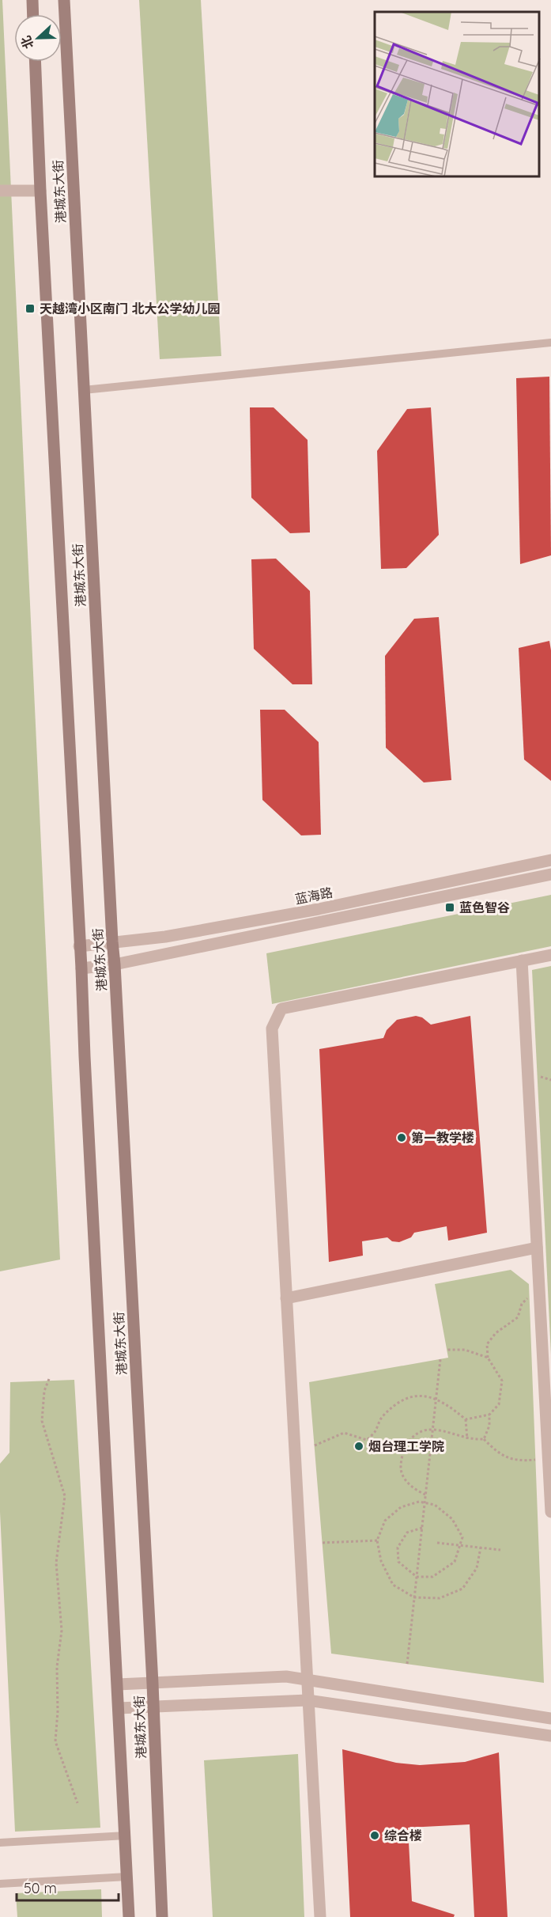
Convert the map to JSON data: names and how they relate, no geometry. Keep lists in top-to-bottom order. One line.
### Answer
{"streets":{"main road":["港城东大街"],"street":["蓝海路"]},"crossings":[["港城东大街","蓝海路"]],"places":{"transit":["天越湾小区南门 北大公学幼儿园","蓝色智谷"],"other":["第一教学楼","烟台理工学院","综合楼"]},"scale_bar":"50 m","north":"left"}
